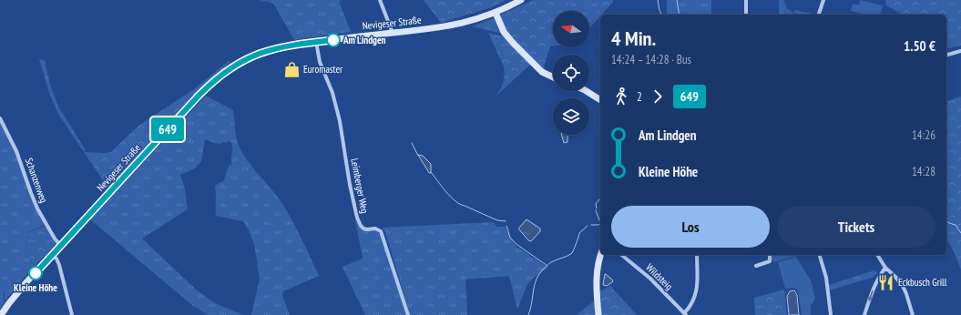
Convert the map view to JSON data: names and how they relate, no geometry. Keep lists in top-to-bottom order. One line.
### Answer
{"streets":{"main road":["Nevigeser Straße"],"street":["Schanzenweg","Leimberger Weg","Wildsteig"]},"crossings":[["Nevigeser Straße","Schanzenweg"],["Nevigeser Straße","Leimberger Weg"]],"places":{"other":["Am Lindgen","Kleine Höhe"],"shop":["Euromaster"],"restaurant":["Eckbusch Grill"]},"lines":["bus line 649"],"north":"left","page":{"on_map":"649","heading":["4 Min.","14:24 – 14:28 · Bus","1.50 €"],"legs":["2","649"],"list":[{"name":"Am Lindgen","value":"14:26"},{"name":"Kleine Höhe","value":"14:28"}],"buttons":["Los","Tickets"]}}
